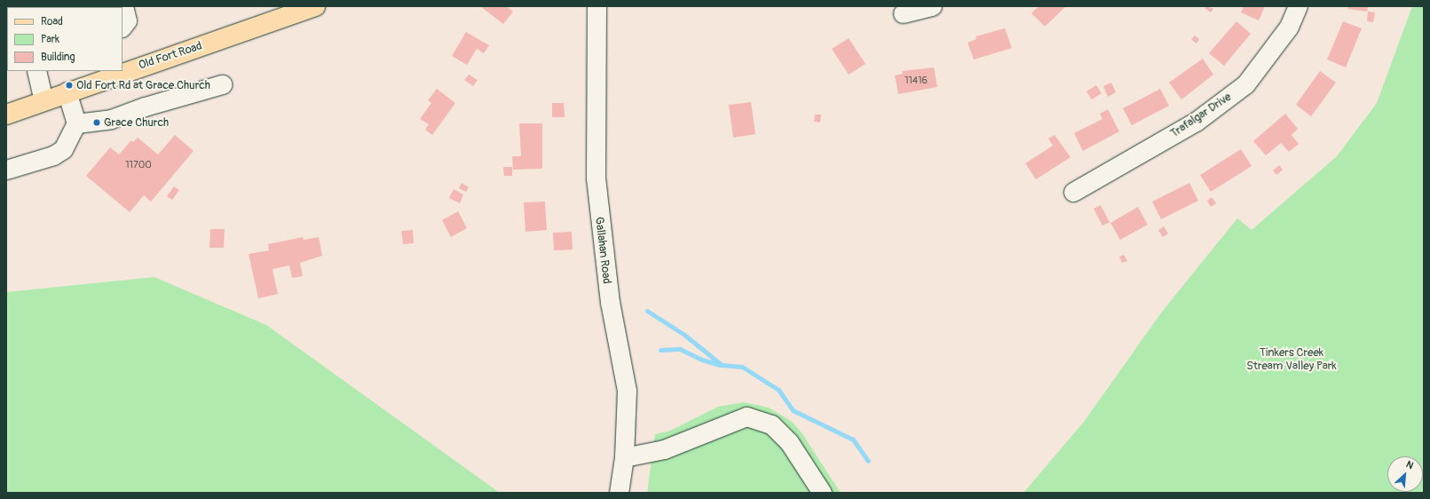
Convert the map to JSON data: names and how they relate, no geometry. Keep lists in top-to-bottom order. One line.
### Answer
{"streets":{"main road":["Old Fort Road"],"street":["Trafalgar Drive","Gallahan Road"]},"parks":["Tinkers Creek Stream Valley Park"],"places":["Old Fort Rd at Grace Church","Grace Church"],"house_numbers":["11416","11700"],"legend":["Road","Park","Building"],"north":"top right"}
